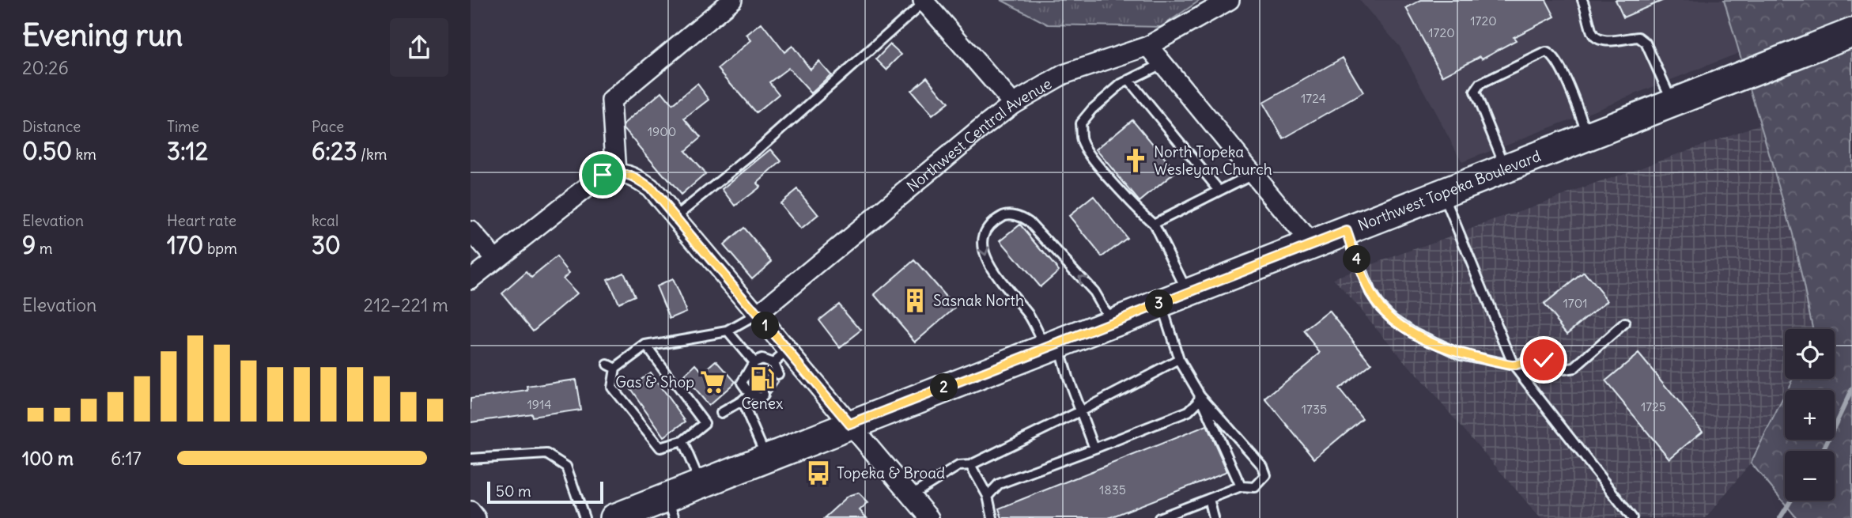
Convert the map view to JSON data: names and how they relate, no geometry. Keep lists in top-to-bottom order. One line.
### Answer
{"streets":{"main road":["Northwest Topeka Boulevard"],"street":["Northwest Central Avenue"]},"places":{"church":["North Topeka Wesleyan Church"],"building":["Sasnak North"],"fuel station":["Cenex"],"supermarket":["Gas & Shop"],"bus stop":["Topeka & Broad"]},"house_numbers":["1720","1720","1724","1900","1701","1914","1725","1735","1835"],"scale_bar":"50 m","page":{"heading":["Evening run","20:26"],"stats":[["Distance","0.50 km"],["Time","3:12"],["Pace","6:23 /km"],["Elevation","9 m"],["Heart rate","170 bpm"],["kcal","30"]],"pins":["4","3","1","2"],"chart":["Elevation","212–221 m"],"map_buttons":["+","−"],"list":[{"name":"100 m","note":"6:17"}],"scale":"50 m"}}
